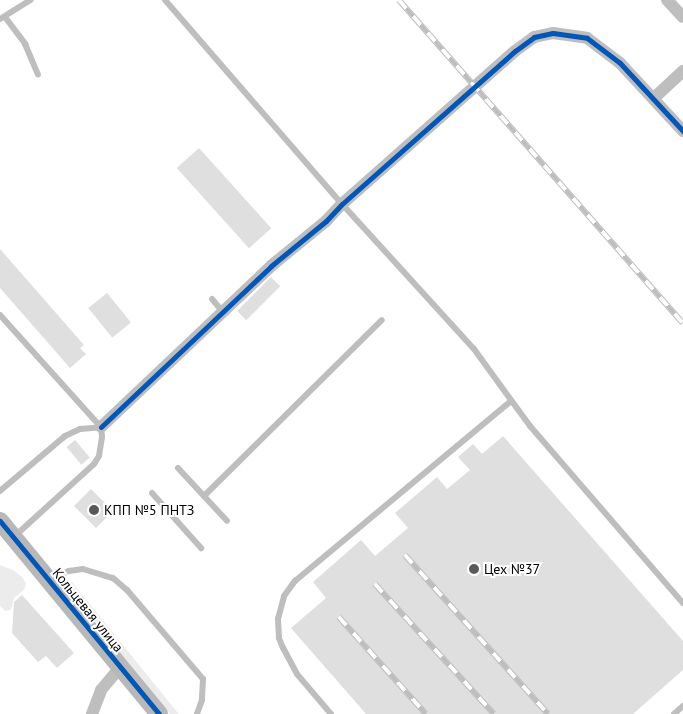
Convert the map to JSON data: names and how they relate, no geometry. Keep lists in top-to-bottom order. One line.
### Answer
{"streets":{"street":["Кольцевая улица"]},"places":["КПП №5 ПНТЗ","Цех №37"]}
